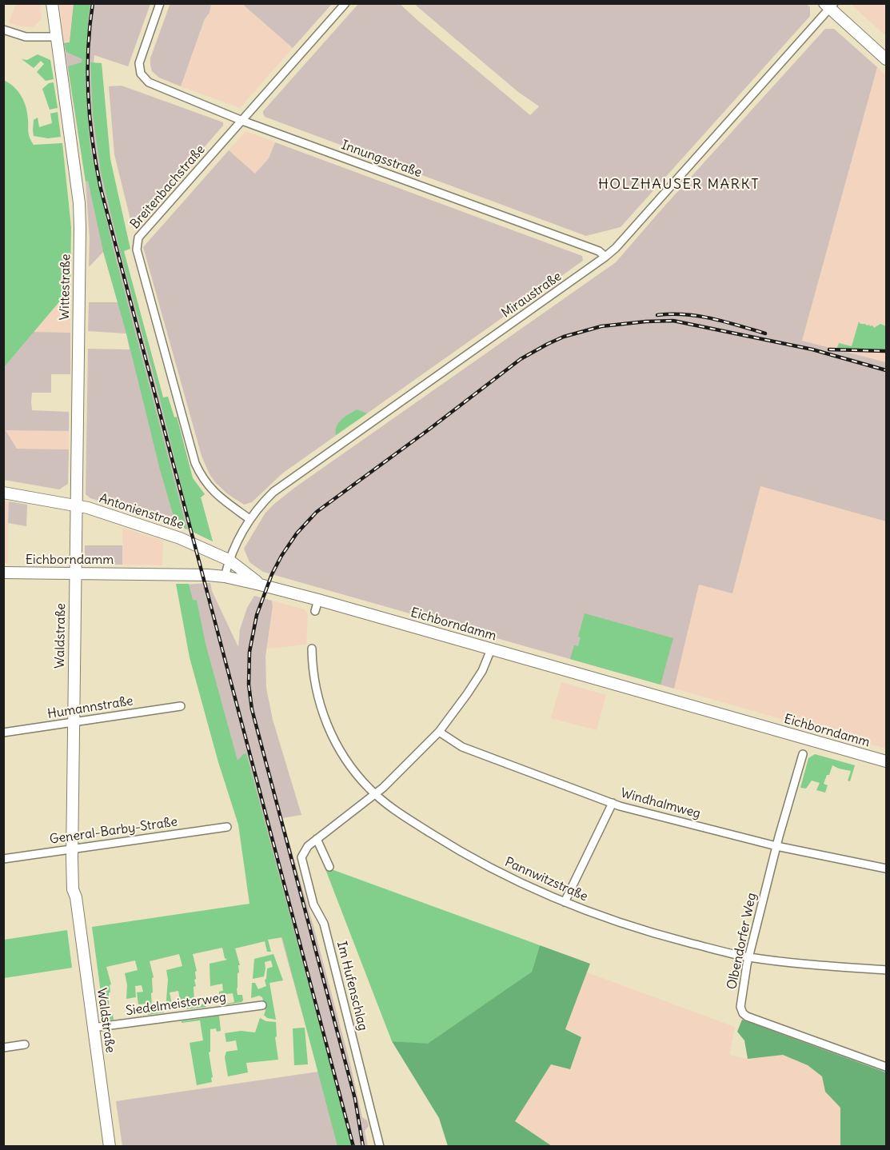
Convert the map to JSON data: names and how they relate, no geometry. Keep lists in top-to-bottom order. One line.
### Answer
{"streets":{"main road":["Wittestraße","Antonienstraße","Eichborndamm","Waldstraße"],"street":["Innungsstraße","Breitenbachstraße","Miraustraße","Humannstraße","Windhalmweg","General-Barby-Straße","Pannwitzstraße","Olbendorfer Weg","Im Hufenschlag","Siedelmeisterweg"]},"crossings":[["Innungsstraße","Breitenbachstraße"],["Innungsstraße","Miraustraße"],["Breitenbachstraße","Miraustraße"],["Wittestraße","Antonienstraße"],["Wittestraße","Eichborndamm"],["Wittestraße","Waldstraße"],["Miraustraße","Antonienstraße"],["Miraustraße","Eichborndamm"],["Antonienstraße","Eichborndamm"],["Eichborndamm","Waldstraße"],["Eichborndamm","Im Hufenschlag"],["Waldstraße","Humannstraße"],["Waldstraße","General-Barby-Straße"],["Waldstraße","Siedelmeisterweg"],["Windhalmweg","Olbendorfer Weg"],["Windhalmweg","Im Hufenschlag"],["Pannwitzstraße","Olbendorfer Weg"],["Pannwitzstraße","Im Hufenschlag"]],"districts":["HOLZHAUSER MARKT"]}
